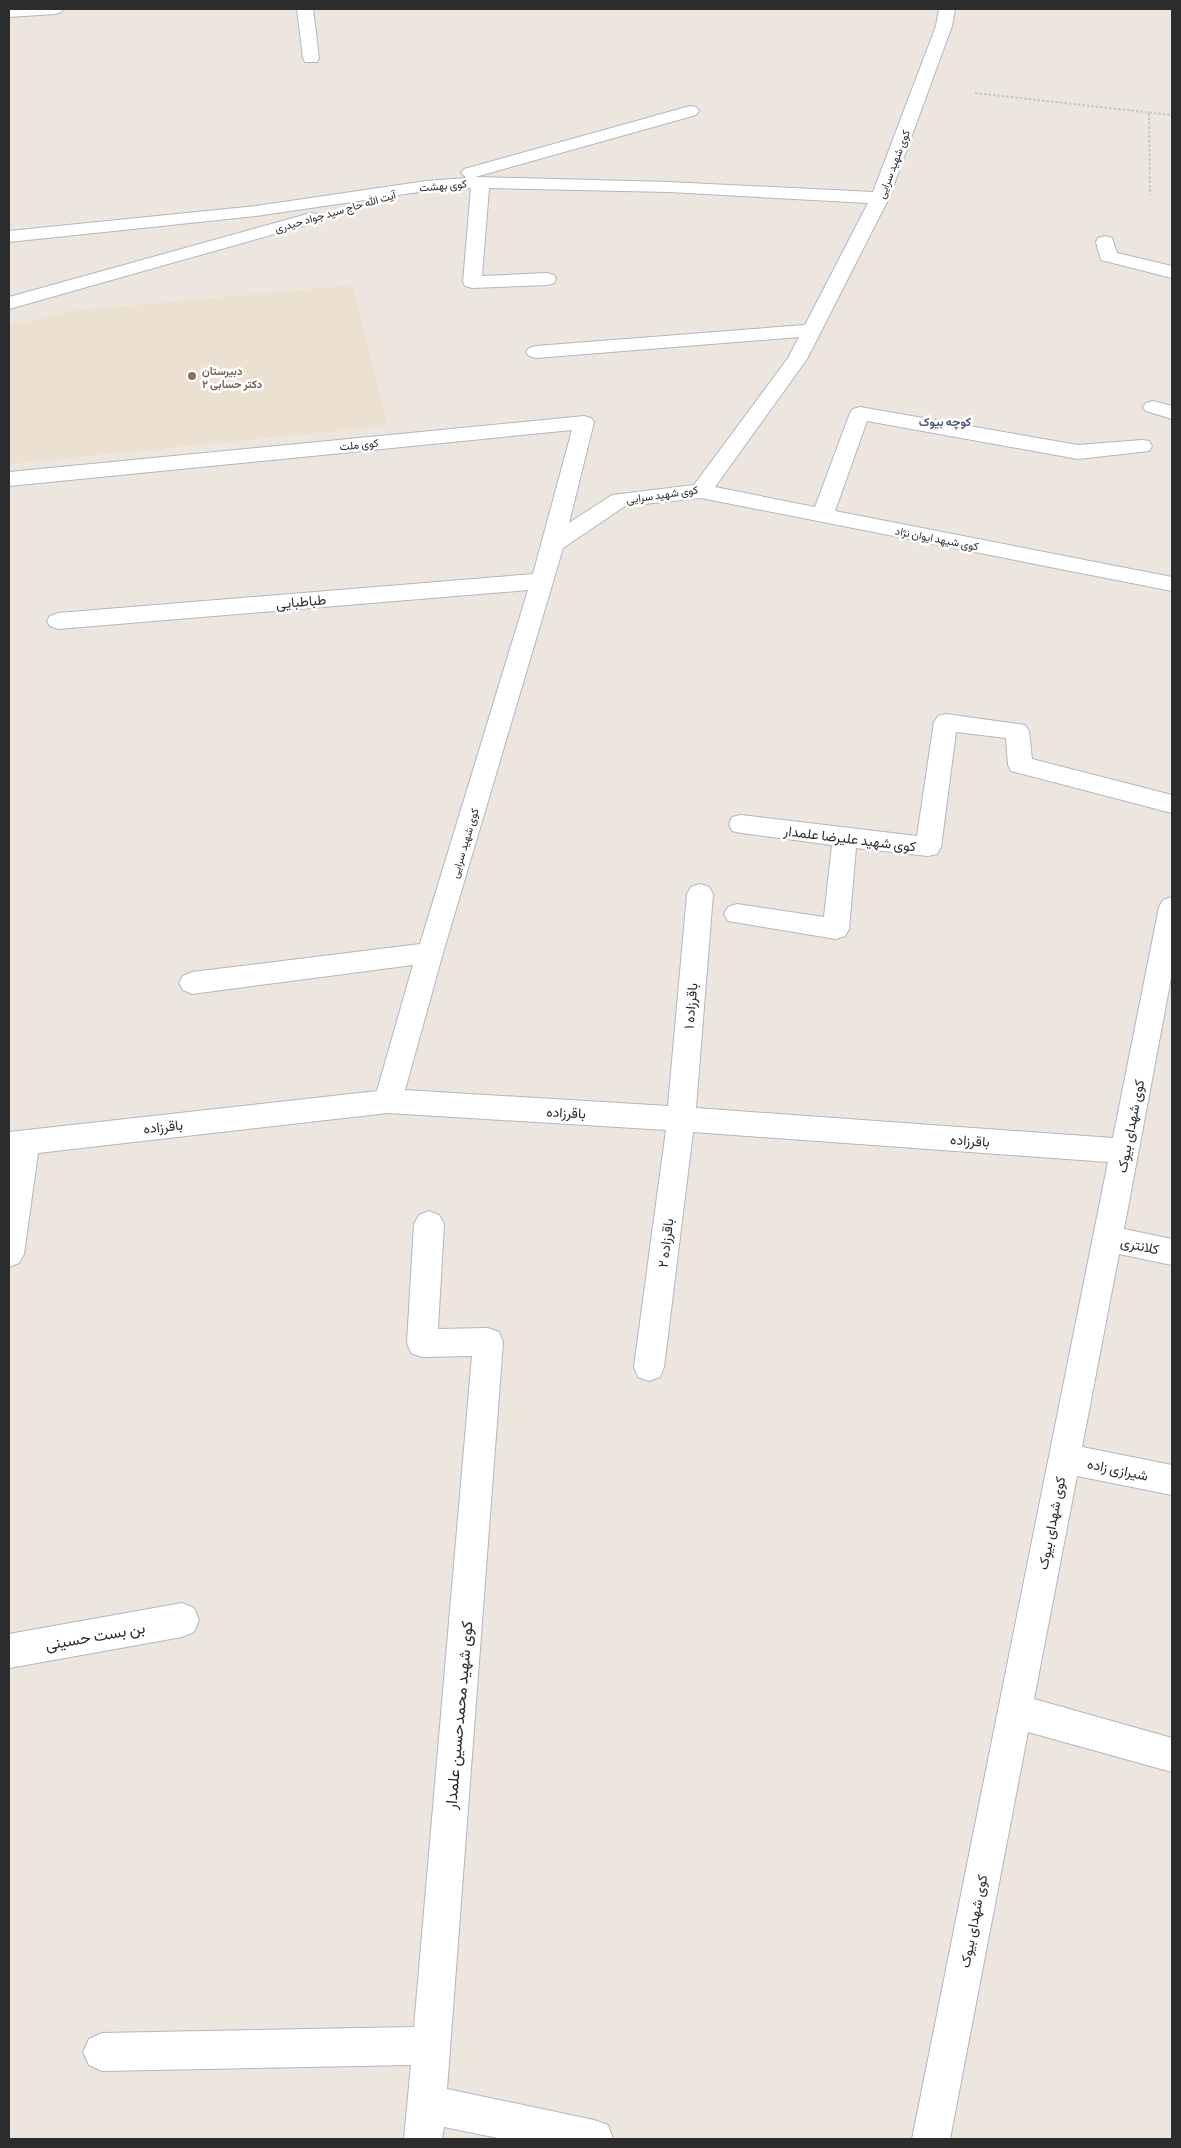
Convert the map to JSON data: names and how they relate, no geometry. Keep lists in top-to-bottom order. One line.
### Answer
{"streets":{"street":["کوی شهید سرایی","کوی بهشت","آیت الله حاج سید جواد حیدری","کوی ملت","کوی شیهد ایوان نژاد","طباطبایی","کوی شهید علیرضا علمدار","باقرزاده ۱","باقرزاده","کوی شهدای بیوک","باقرزاده ۲","کلانتری","شیرازی زاده","بن بست حسینی","کوی شهید محمدحسین علمدار"]},"crossings":[["کوی شهید سرایی","کوی بهشت"],["کوی شهید سرایی","کوی ملت"],["کوی شهید سرایی","کوی شیهد ایوان نژاد"],["کوی شهید سرایی","طباطبایی"],["کوی شهید سرایی","باقرزاده"],["کوی بهشت","آیت الله حاج سید جواد حیدری"],["باقرزاده ۱","باقرزاده"],["باقرزاده ۱","باقرزاده ۲"],["باقرزاده","کوی شهدای بیوک"],["باقرزاده","باقرزاده ۲"],["کوی شهدای بیوک","کلانتری"],["کوی شهدای بیوک","شیرازی زاده"]],"districts":["کوچه بیوک"],"places":["دبیرستان دکتر حسابی ۲"]}
